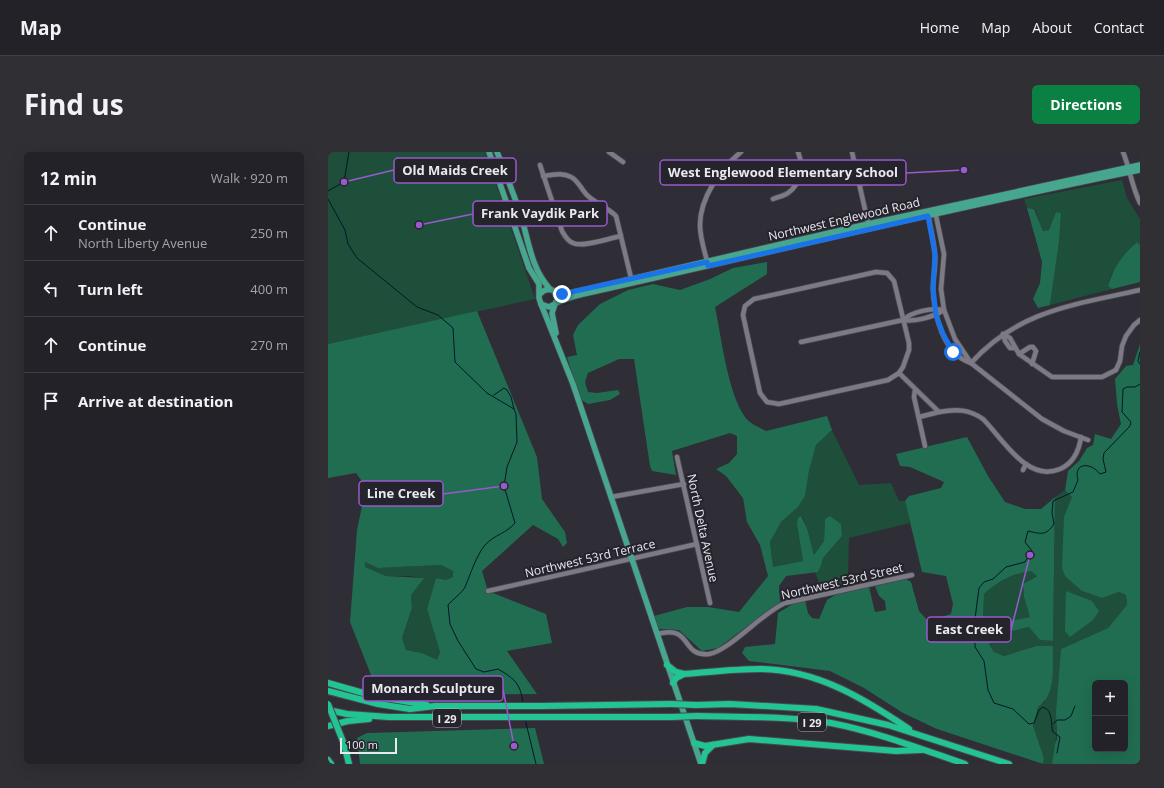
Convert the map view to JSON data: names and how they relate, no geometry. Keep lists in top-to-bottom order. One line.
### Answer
{"streets":{"highway":["I 29"],"main road":["Northwest Englewood Road"],"street":["North Delta Avenue","Northwest 53rd Terrace","Northwest 53rd Street"]},"crossings":[["North Delta Avenue","Northwest 53rd Terrace"]],"places":["West Englewood Elementary School","Old Maids Creek","Frank Vaydik Park","Line Creek","East Creek","Monarch Sculpture"],"scale_bar":"100 m","page":{"header":"Map","nav":["Home","Map","About","Contact"],"title":"Find us","buttons":"Directions","heading":["12 min","Walk · 920 m"],"list":[["Continue","North Liberty Avenue","250 m"],["Turn left","400 m"],["Continue","270 m"],"Arrive at destination"],"map_buttons":["+","−"],"scale":"100 m"}}
